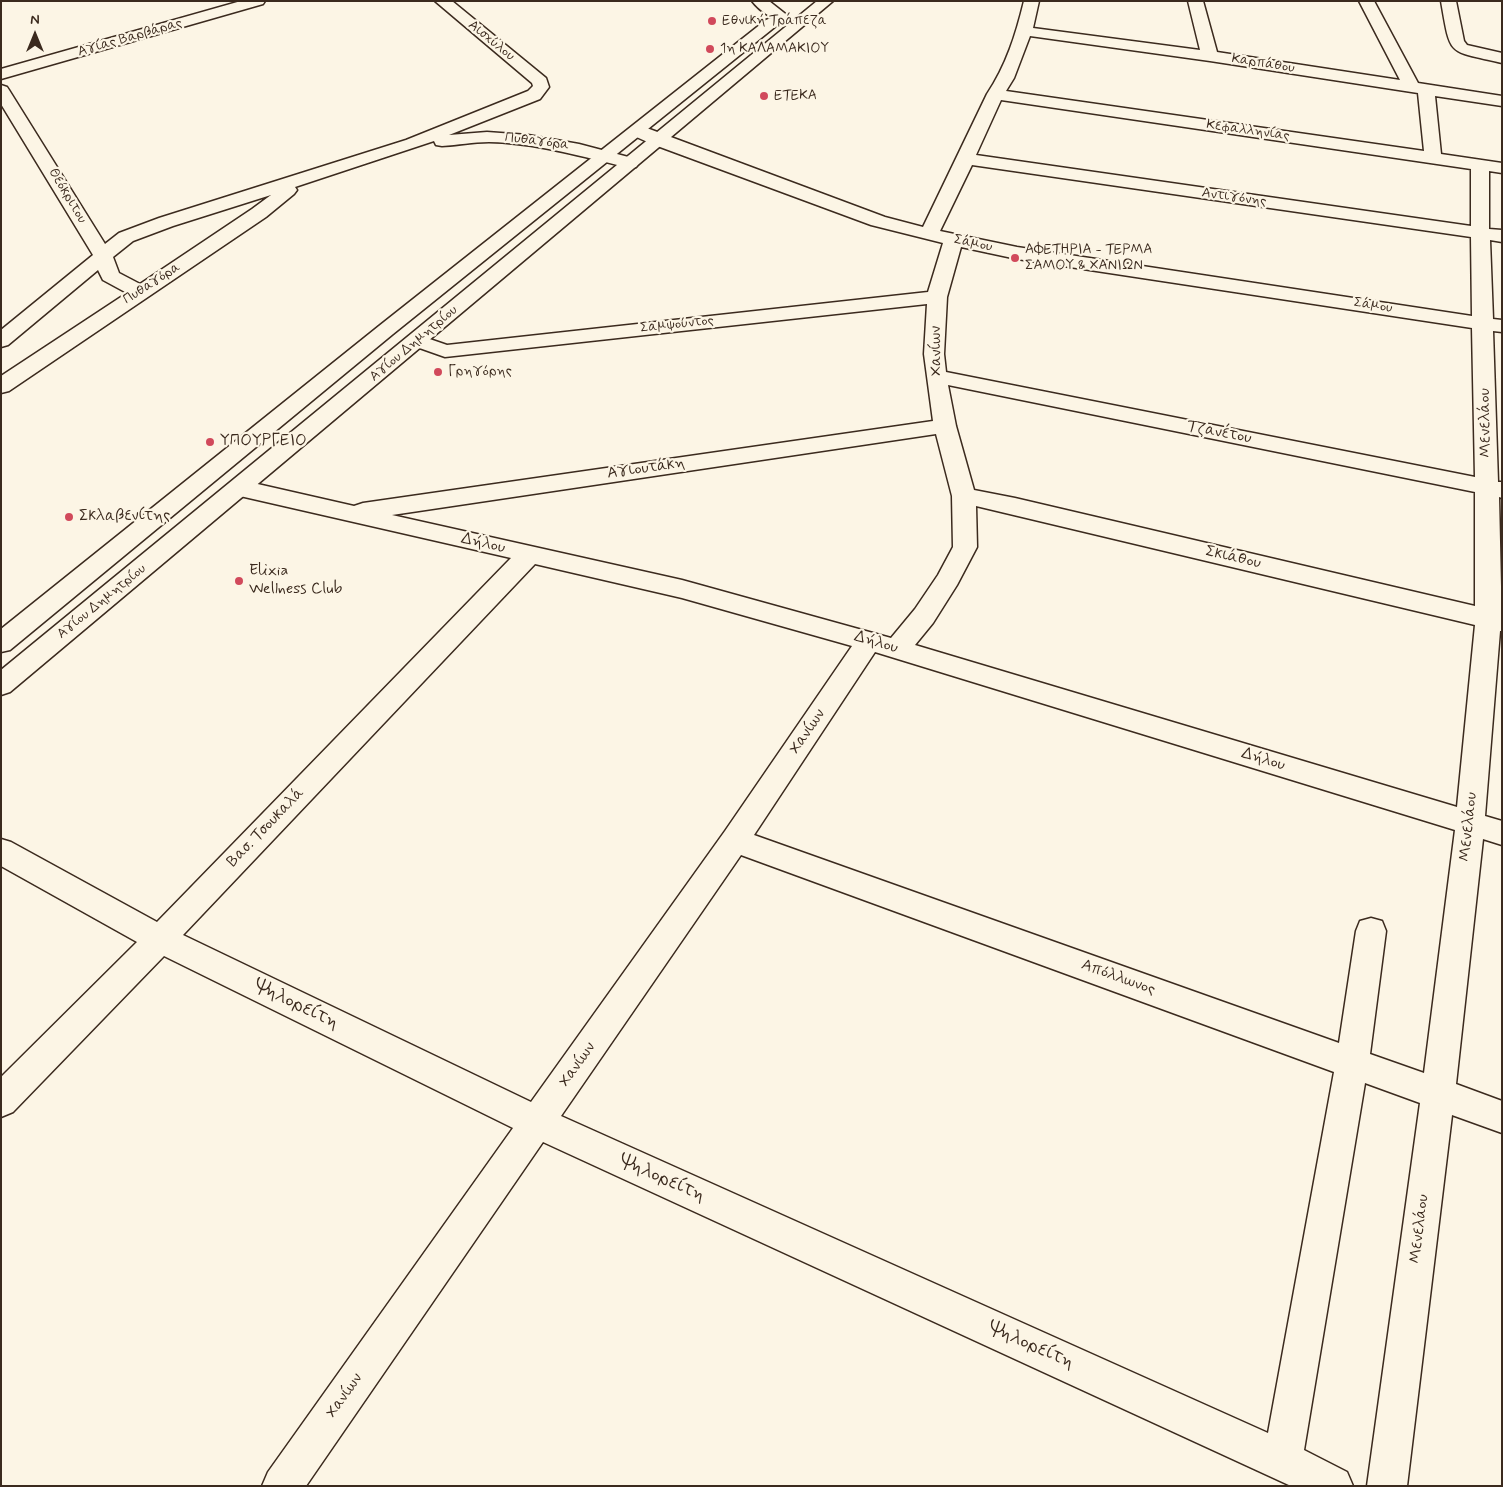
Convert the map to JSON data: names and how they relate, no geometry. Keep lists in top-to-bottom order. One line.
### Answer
{"streets":{"street":["Αγίας Βαρβάρας","Αισχύλου","Καρπάθου","Κεφαλληνίας","Πυθαγόρα","Θεόκριτου","Αντιγόνης","Σάμου","Σαμψούντος","Αγίου Δημητρίου","Χανίων","Μενελάου","Τζανέτου","Αγιουτάκη","Δήλου","Σκιάθου","Βασ. Τσουκαλά","Απόλλωνος","Ψηλορείτη"]},"crossings":[["Αισχύλου","Πυθαγόρα"],["Κεφαλληνίας","Μενελάου"],["Πυθαγόρα","Θεόκριτου"],["Πυθαγόρα","Αγίου Δημητρίου"],["Αντιγόνης","Μενελάου"],["Σάμου","Αγίου Δημητρίου"],["Σάμου","Χανίων"],["Σάμου","Μενελάου"],["Σαμψούντος","Αγίου Δημητρίου"],["Σαμψούντος","Χανίων"],["Αγίου Δημητρίου","Δήλου"],["Χανίων","Τζανέτου"],["Χανίων","Αγιουτάκη"],["Χανίων","Δήλου"],["Χανίων","Σκιάθου"],["Χανίων","Απόλλωνος"],["Χανίων","Ψηλορείτη"],["Μενελάου","Τζανέτου"],["Μενελάου","Δήλου"],["Μενελάου","Σκιάθου"],["Μενελάου","Απόλλωνος"],["Αγιουτάκη","Δήλου"],["Δήλου","Βασ. Τσουκαλά"],["Βασ. Τσουκαλά","Ψηλορείτη"]],"places":["Εθνική Τράπεζα","1η ΚΑΛΑΜΑΚΙΟΥ","ΕΤΕΚΑ","ΑΦΕΤΗΡΙΑ - ΤΕΡΜΑ ΣΑΜΟΥ & ΧΑΝΙΩΝ","Γρηγόρης","ΥΠΟΥΡΓΕΙΟ","Σκλαβενίτης","Elixia Wellness Club"],"north":"top"}
